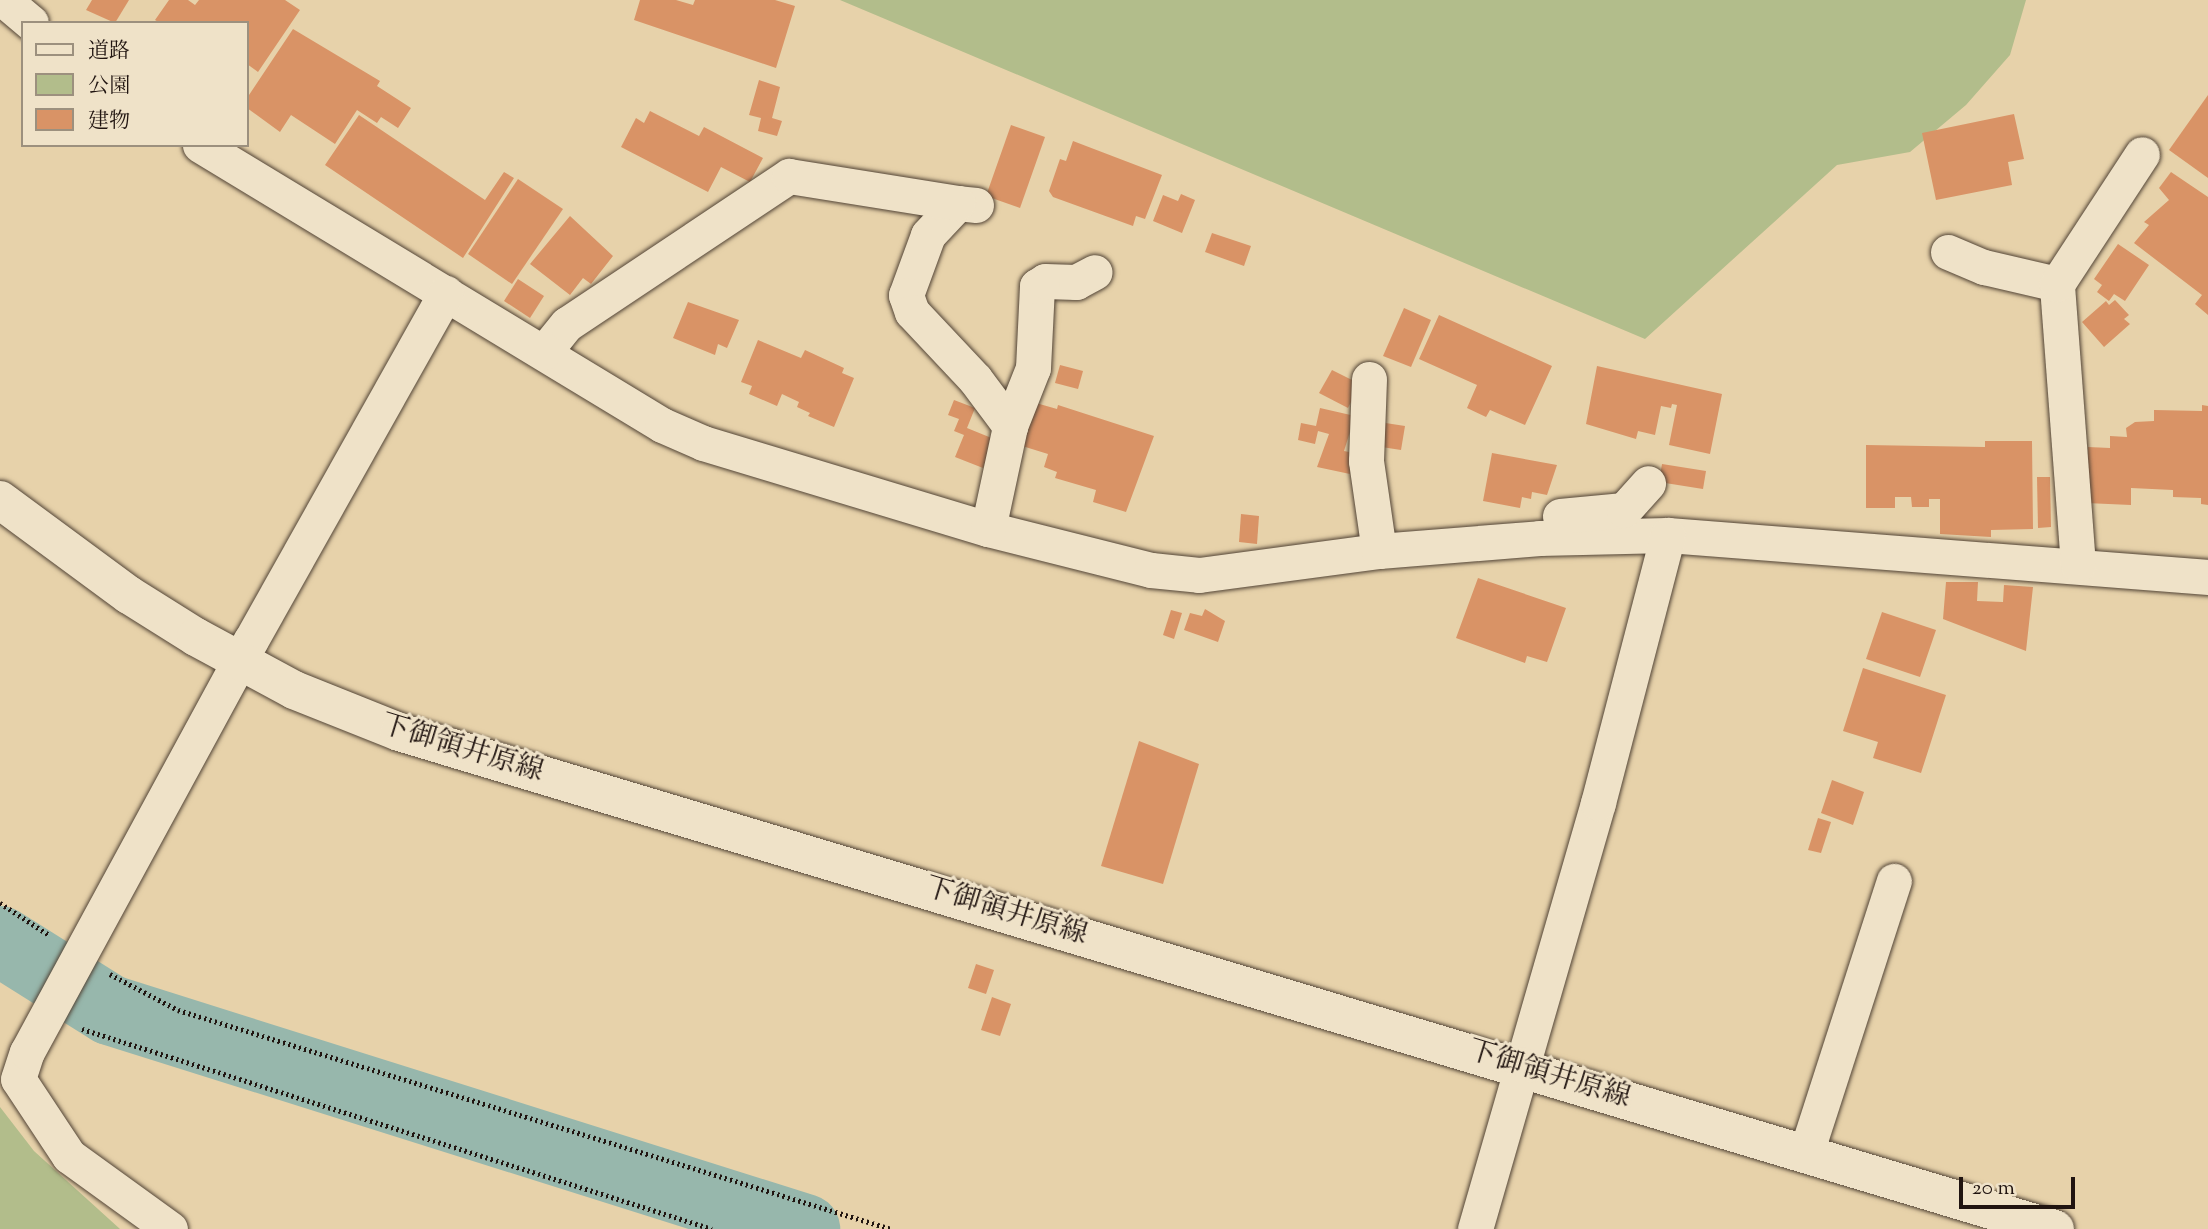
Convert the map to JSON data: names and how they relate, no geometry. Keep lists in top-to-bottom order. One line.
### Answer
{"streets":{"main road":["下御領井原線"]},"legend":["道路","公園","建物"],"scale_bar":"20 m"}
